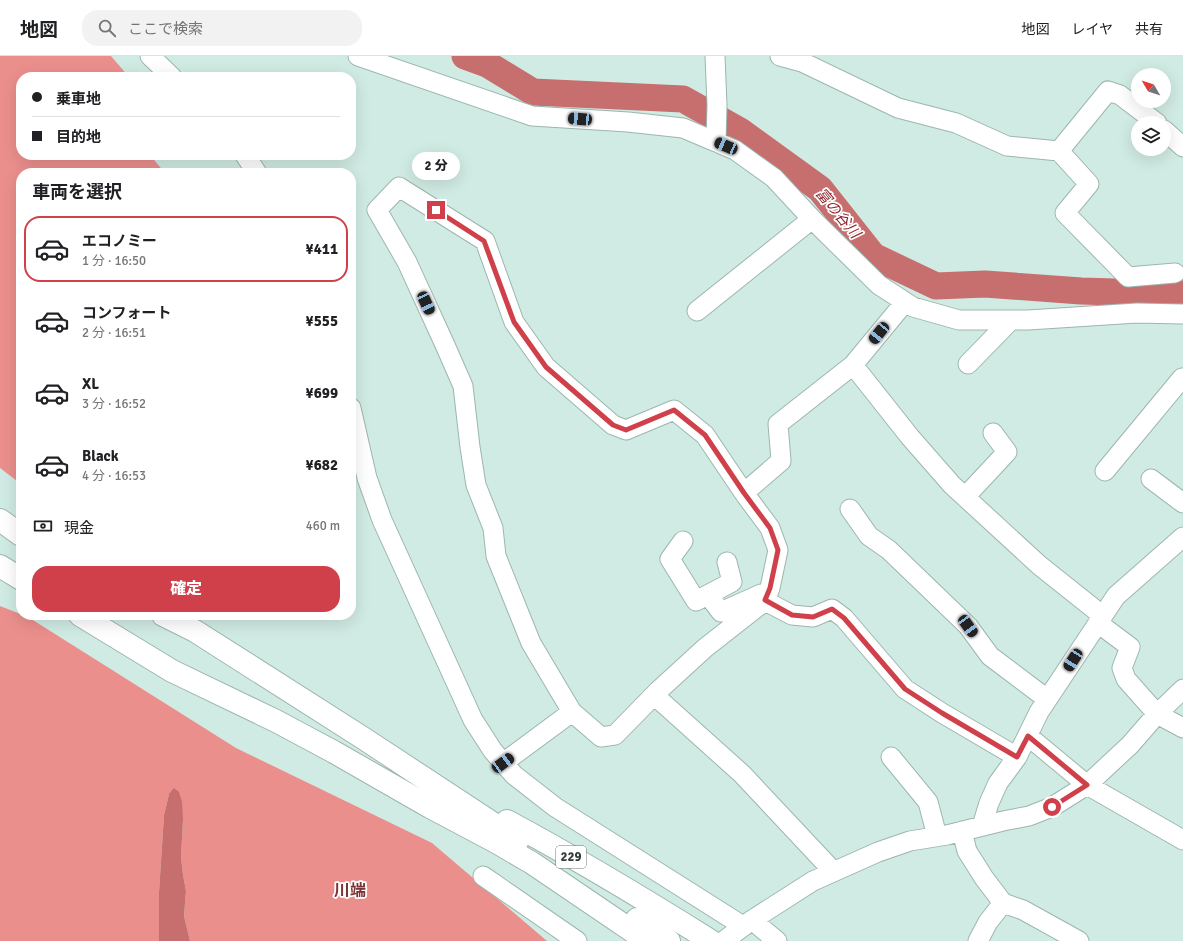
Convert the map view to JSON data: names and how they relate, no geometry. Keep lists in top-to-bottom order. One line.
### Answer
{"streets":{"highway":["229"]},"districts":["川端"],"water":["富の谷川"],"north":"top left","page":{"header":"地図","search":"ここで検索","nav":["地図","レイヤ","共有"],"banner":["乗車地","目的地"],"bubble":"2 分","heading":"車両を選択","list":[{"name":"エコノミー","note":"1 分 · 16:50","value":"¥411"},{"name":"コンフォート","note":"2 分 · 16:51","value":"¥555"},{"name":"XL","note":"3 分 · 16:52","value":"¥699"},{"name":"Black","note":"4 分 · 16:53","value":"¥682"}],"pay":["現金","460 m"],"buttons":"確定"}}
